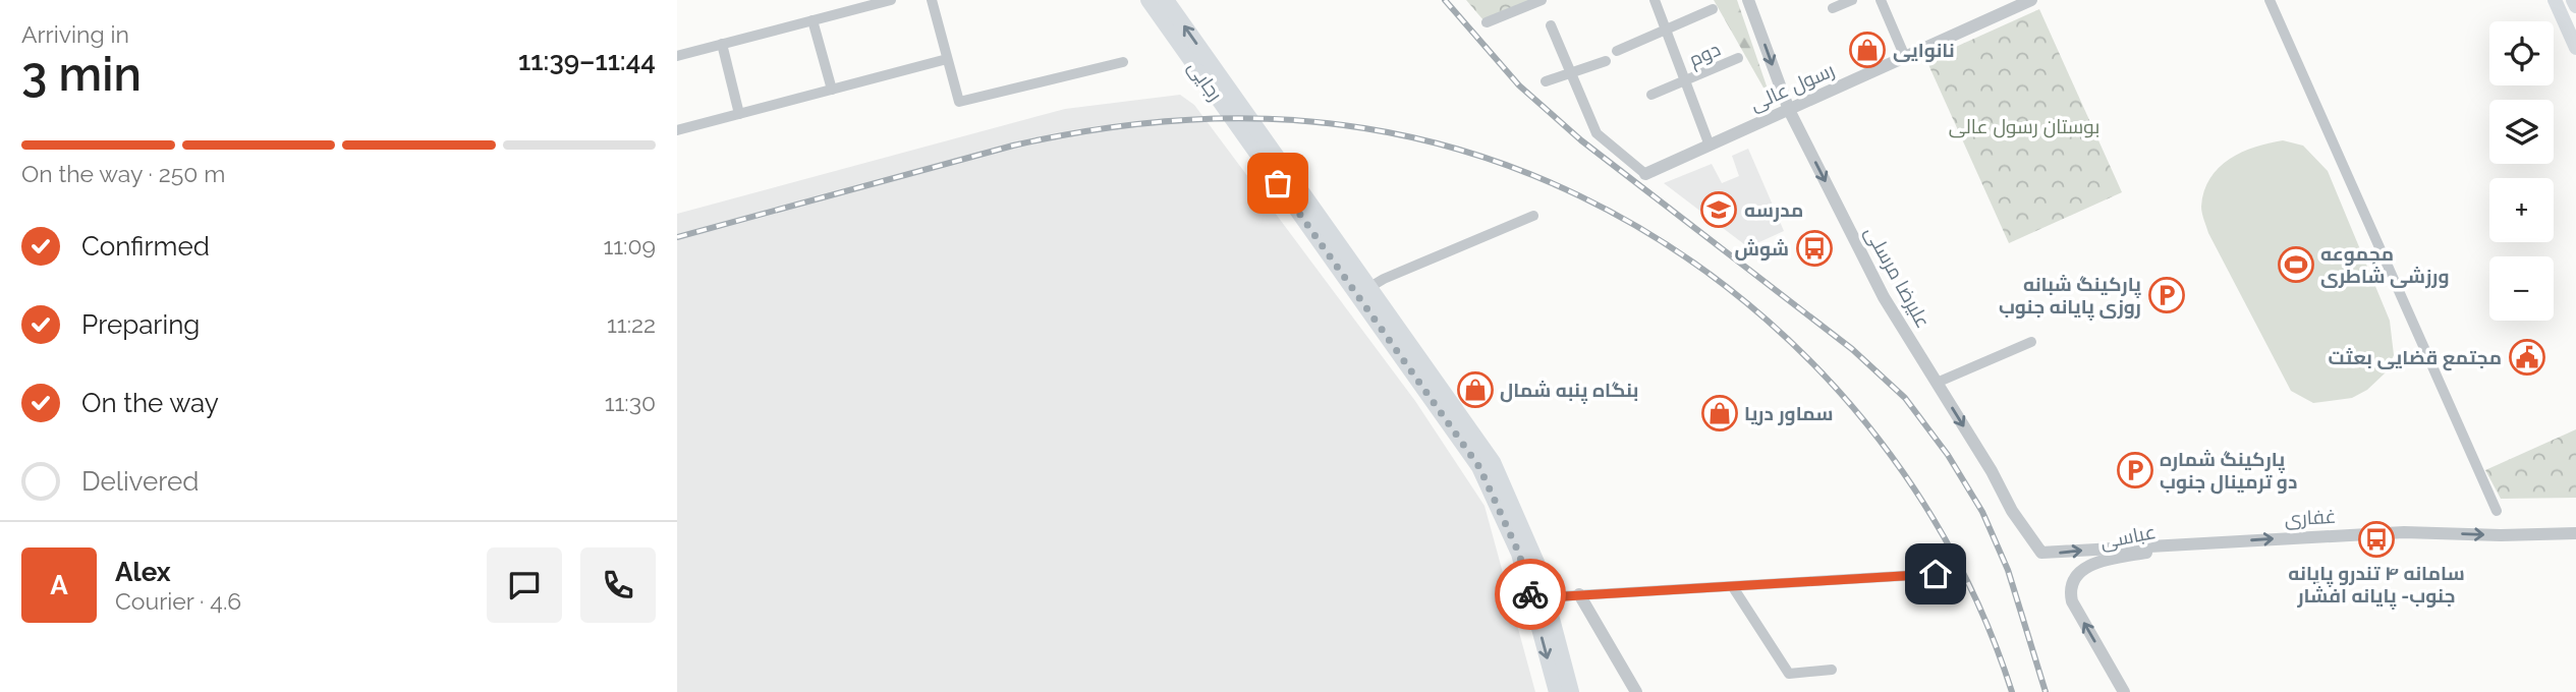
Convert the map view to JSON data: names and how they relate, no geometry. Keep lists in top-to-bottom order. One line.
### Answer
{"streets":{"main road":["رجایی"],"street":["دوم","رسول عالی","علیرضا مرسلی","غفاری","عباسی"]},"crossings":[["رسول عالی","علیرضا مرسلی"],["علیرضا مرسلی","غفاری"],["غفاری","عباسی"]],"one_way":["علیرضا مرسلی","غفاری"],"parks":["بوستان رسول عالی"],"places":{"shop":["نانوایی","بنگاه پنبه شمال","سماور دریا"],"school or university":["مدرسه"],"bus stop":["شوش","سامانه ۴ تندرو پایانه جنوب- پایانه افشار"],"sports":["مجموعه ورزشی شاطری"],"parking":["پارکینگ شبانه روزی پایانه جنوب","پارکینگ شماره دو ترمینال جنوب"],"public building":["مجتمع قضایی بعثت"]},"page":{"heading":["3 min","Arriving in","11:39–11:44"],"panel":["Alex","Courier · 4.6"],"map_buttons":["+","−"],"bar":"On the way · 250 m","list":[["Confirmed","11:09"],["Preparing","11:22"],["On the way","11:30"],"Delivered"],"round":"A"}}
